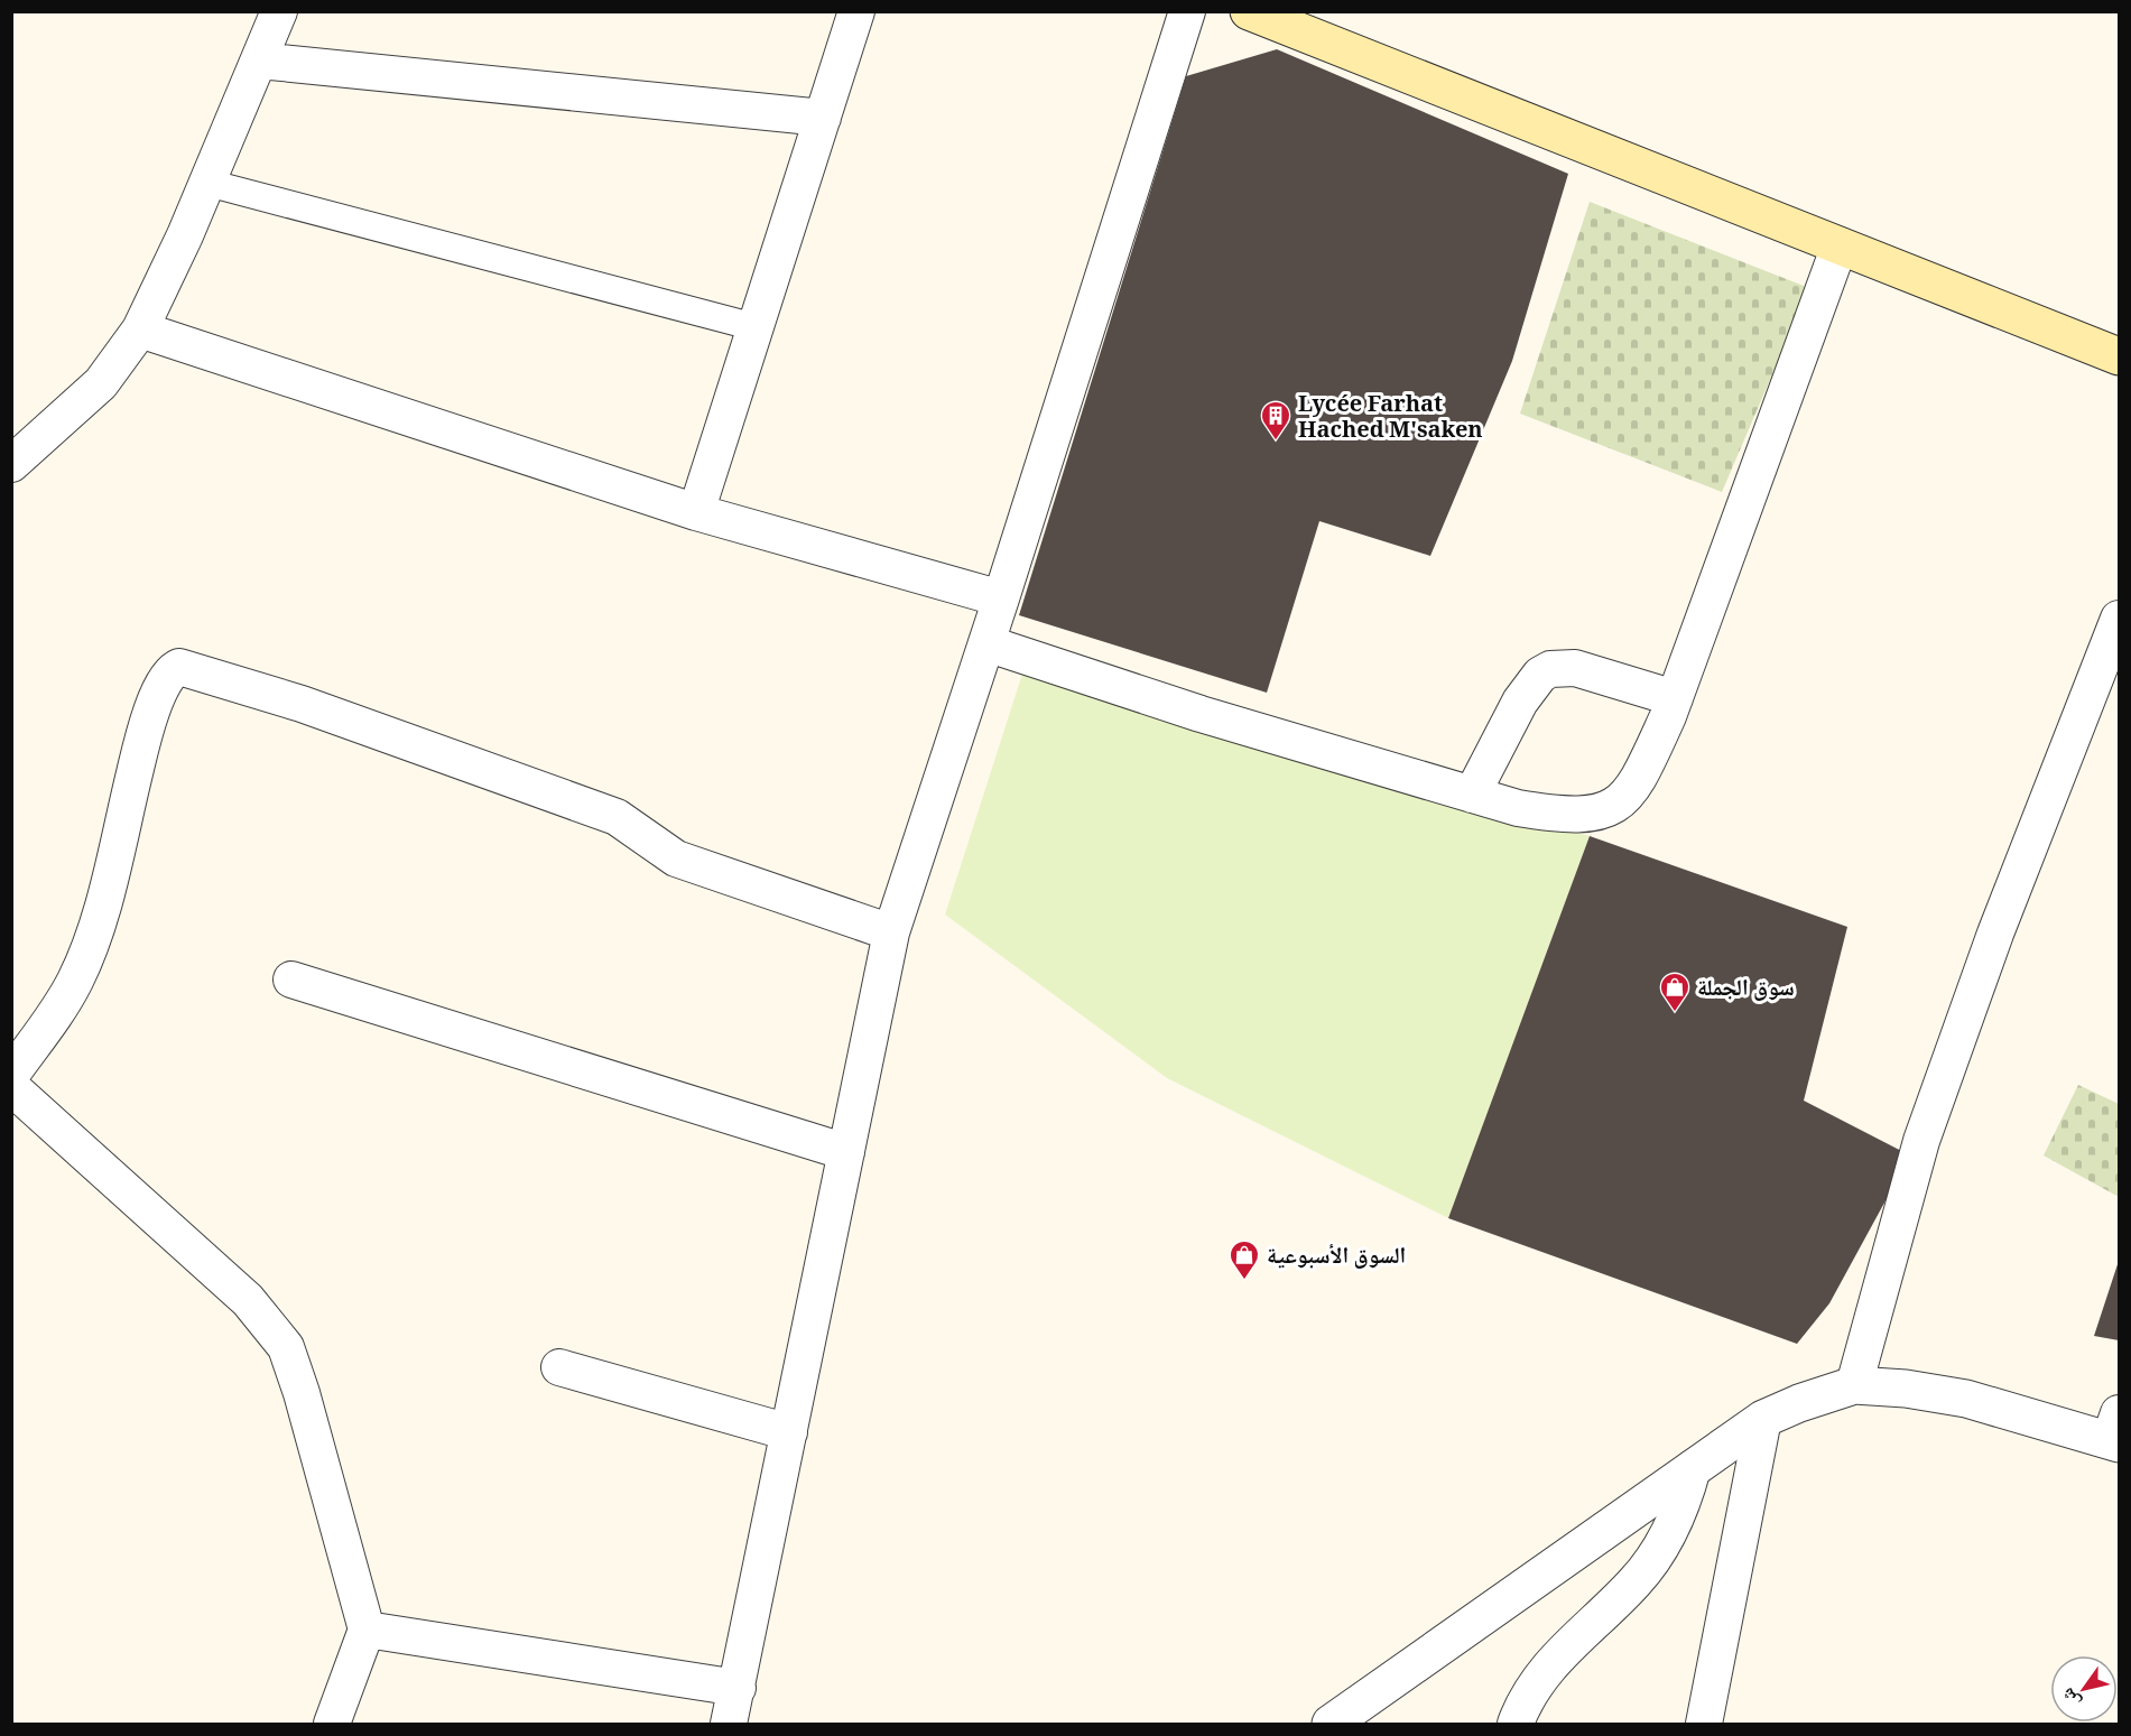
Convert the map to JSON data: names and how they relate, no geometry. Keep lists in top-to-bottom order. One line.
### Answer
{"places":{"building":["Lycée Farhat Hached M'saken"],"shop":["سوق الجملة","السوق اﻷسبوعية"]},"north":"bottom left"}
